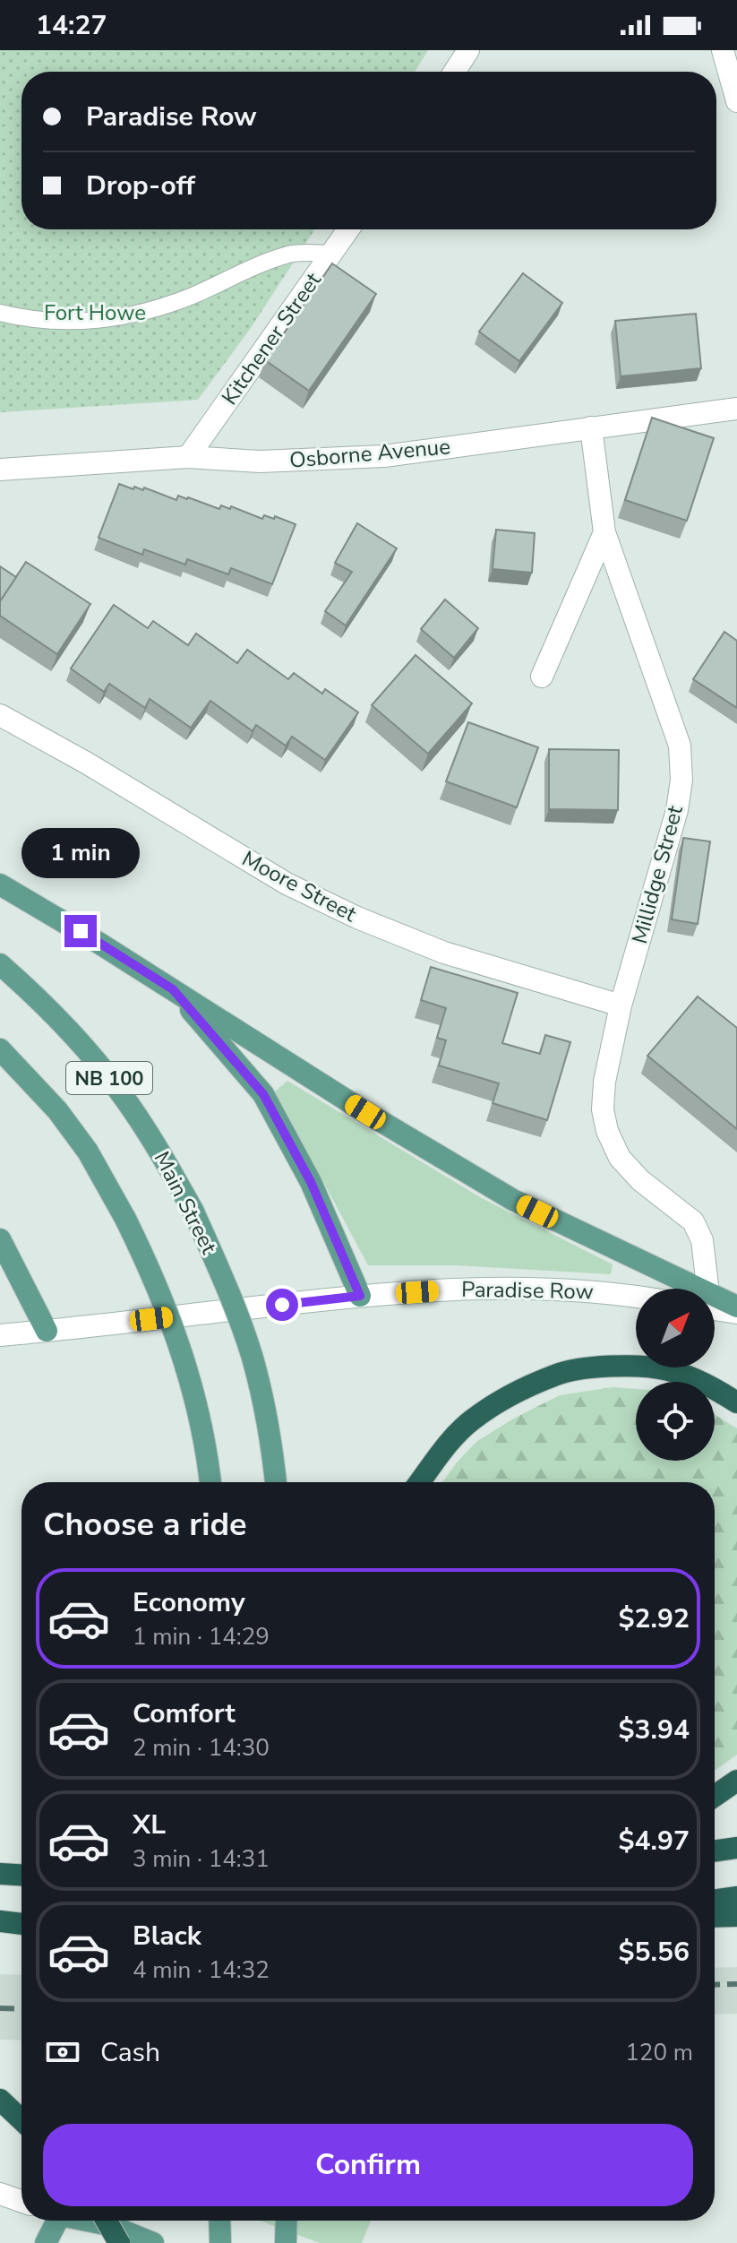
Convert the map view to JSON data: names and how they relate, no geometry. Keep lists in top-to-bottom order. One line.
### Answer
{"streets":{"main road":["NB 100","Main Street"],"street":["Kitchener Street","Osborne Avenue","Millidge Street","Moore Street","Paradise Row"]},"crossings":[["Kitchener Street","Osborne Avenue"],["Osborne Avenue","Millidge Street"],["Millidge Street","Moore Street"]],"parks":["Fort Howe"],"north":"top right","page":{"status":"14:27","banner":["Paradise Row","Drop-off"],"bubble":"1 min","heading":"Choose a ride","list":[{"name":"Economy","note":"1 min · 14:29","value":"$2.92"},{"name":"Comfort","note":"2 min · 14:30","value":"$3.94"},{"name":"XL","note":"3 min · 14:31","value":"$4.97"},{"name":"Black","note":"4 min · 14:32","value":"$5.56"}],"pay":["Cash","120 m"],"buttons":"Confirm"}}
